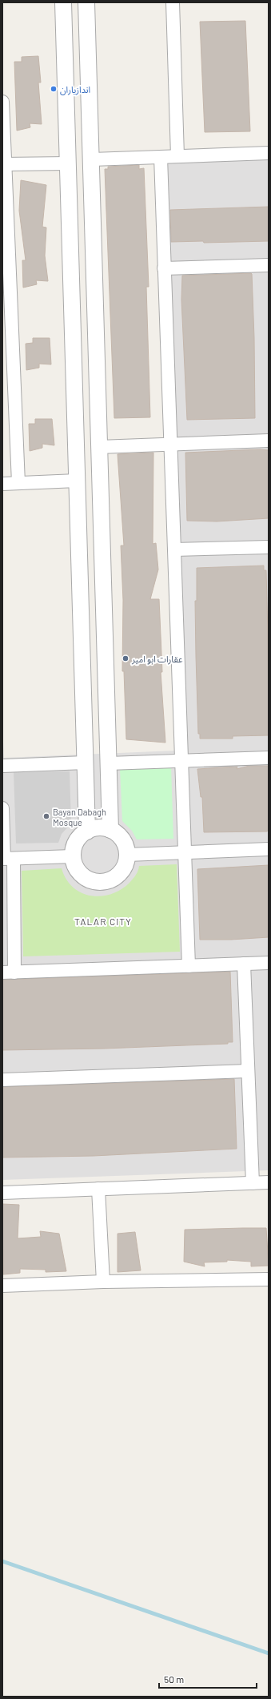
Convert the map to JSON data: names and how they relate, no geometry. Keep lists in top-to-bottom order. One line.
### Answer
{"districts":["TALAR CITY"],"places":["اندازياران","عقارات ابو امير","Bayan Dabagh Mosque"],"scale_bar":"50 m"}
